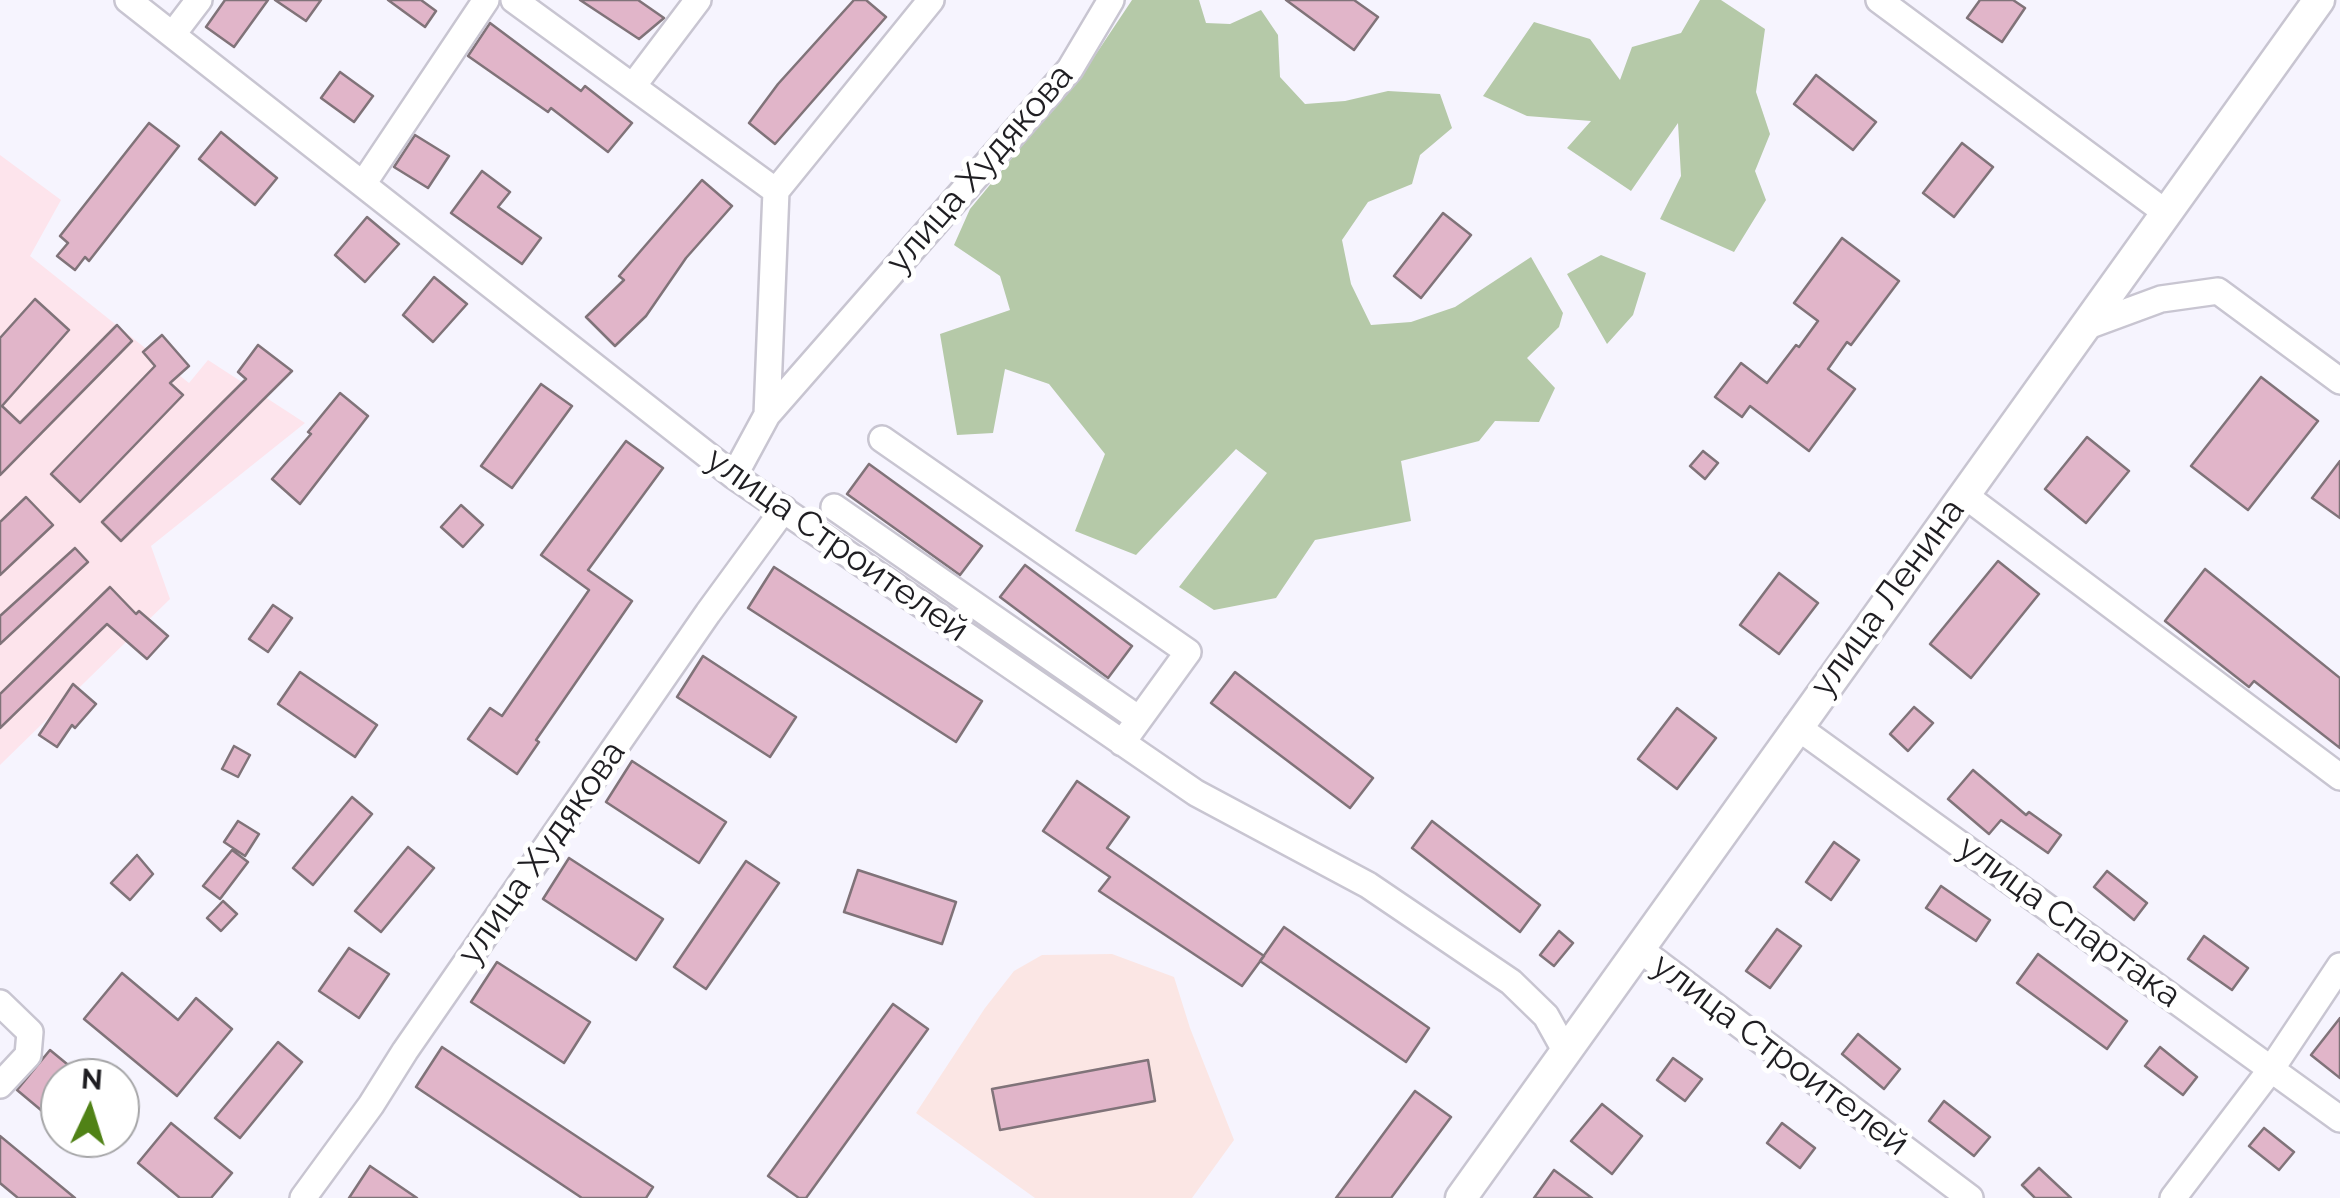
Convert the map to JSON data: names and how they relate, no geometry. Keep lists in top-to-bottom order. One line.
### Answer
{"streets":{"main road":["улица Ленина"],"street":["улица Худякова","улица Строителей","улица Спартака"]},"crossings":[["улица Худякова","улица Строителей"],["улица Строителей","улица Ленина"],["улица Ленина","улица Спартака"]],"north":"top"}
